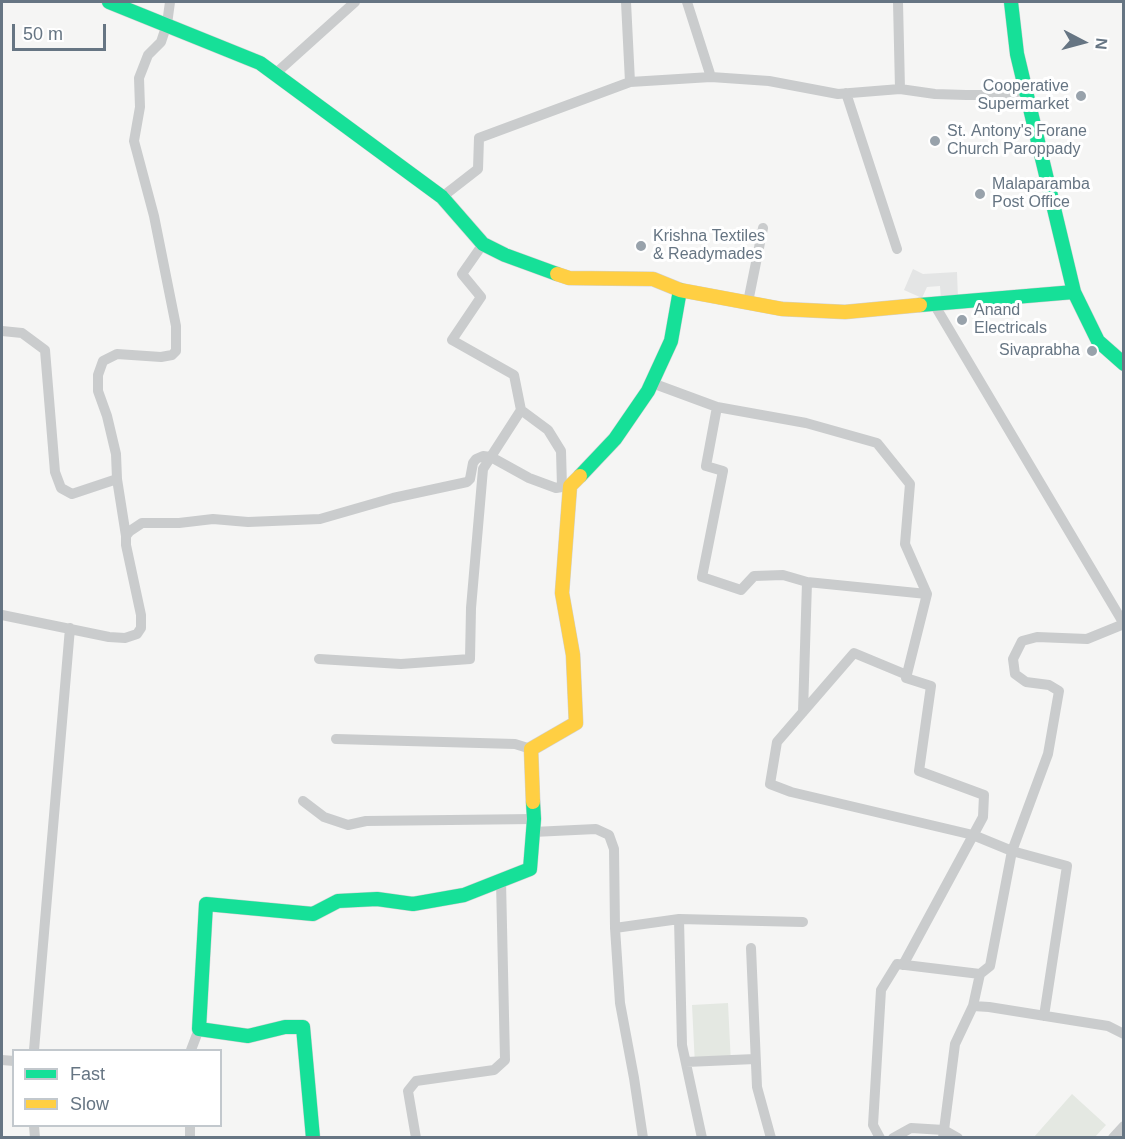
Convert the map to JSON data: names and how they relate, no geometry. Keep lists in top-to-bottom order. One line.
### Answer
{"places":["Cooperative Supermarket","St. Antony's Forane Church Paroppady","Malaparamba Post Office","Krishna Textiles & Readymades","Anand Electricals","Sivaprabha"],"legend":["Fast","Slow"],"scale_bar":"50 m","north":"right"}
